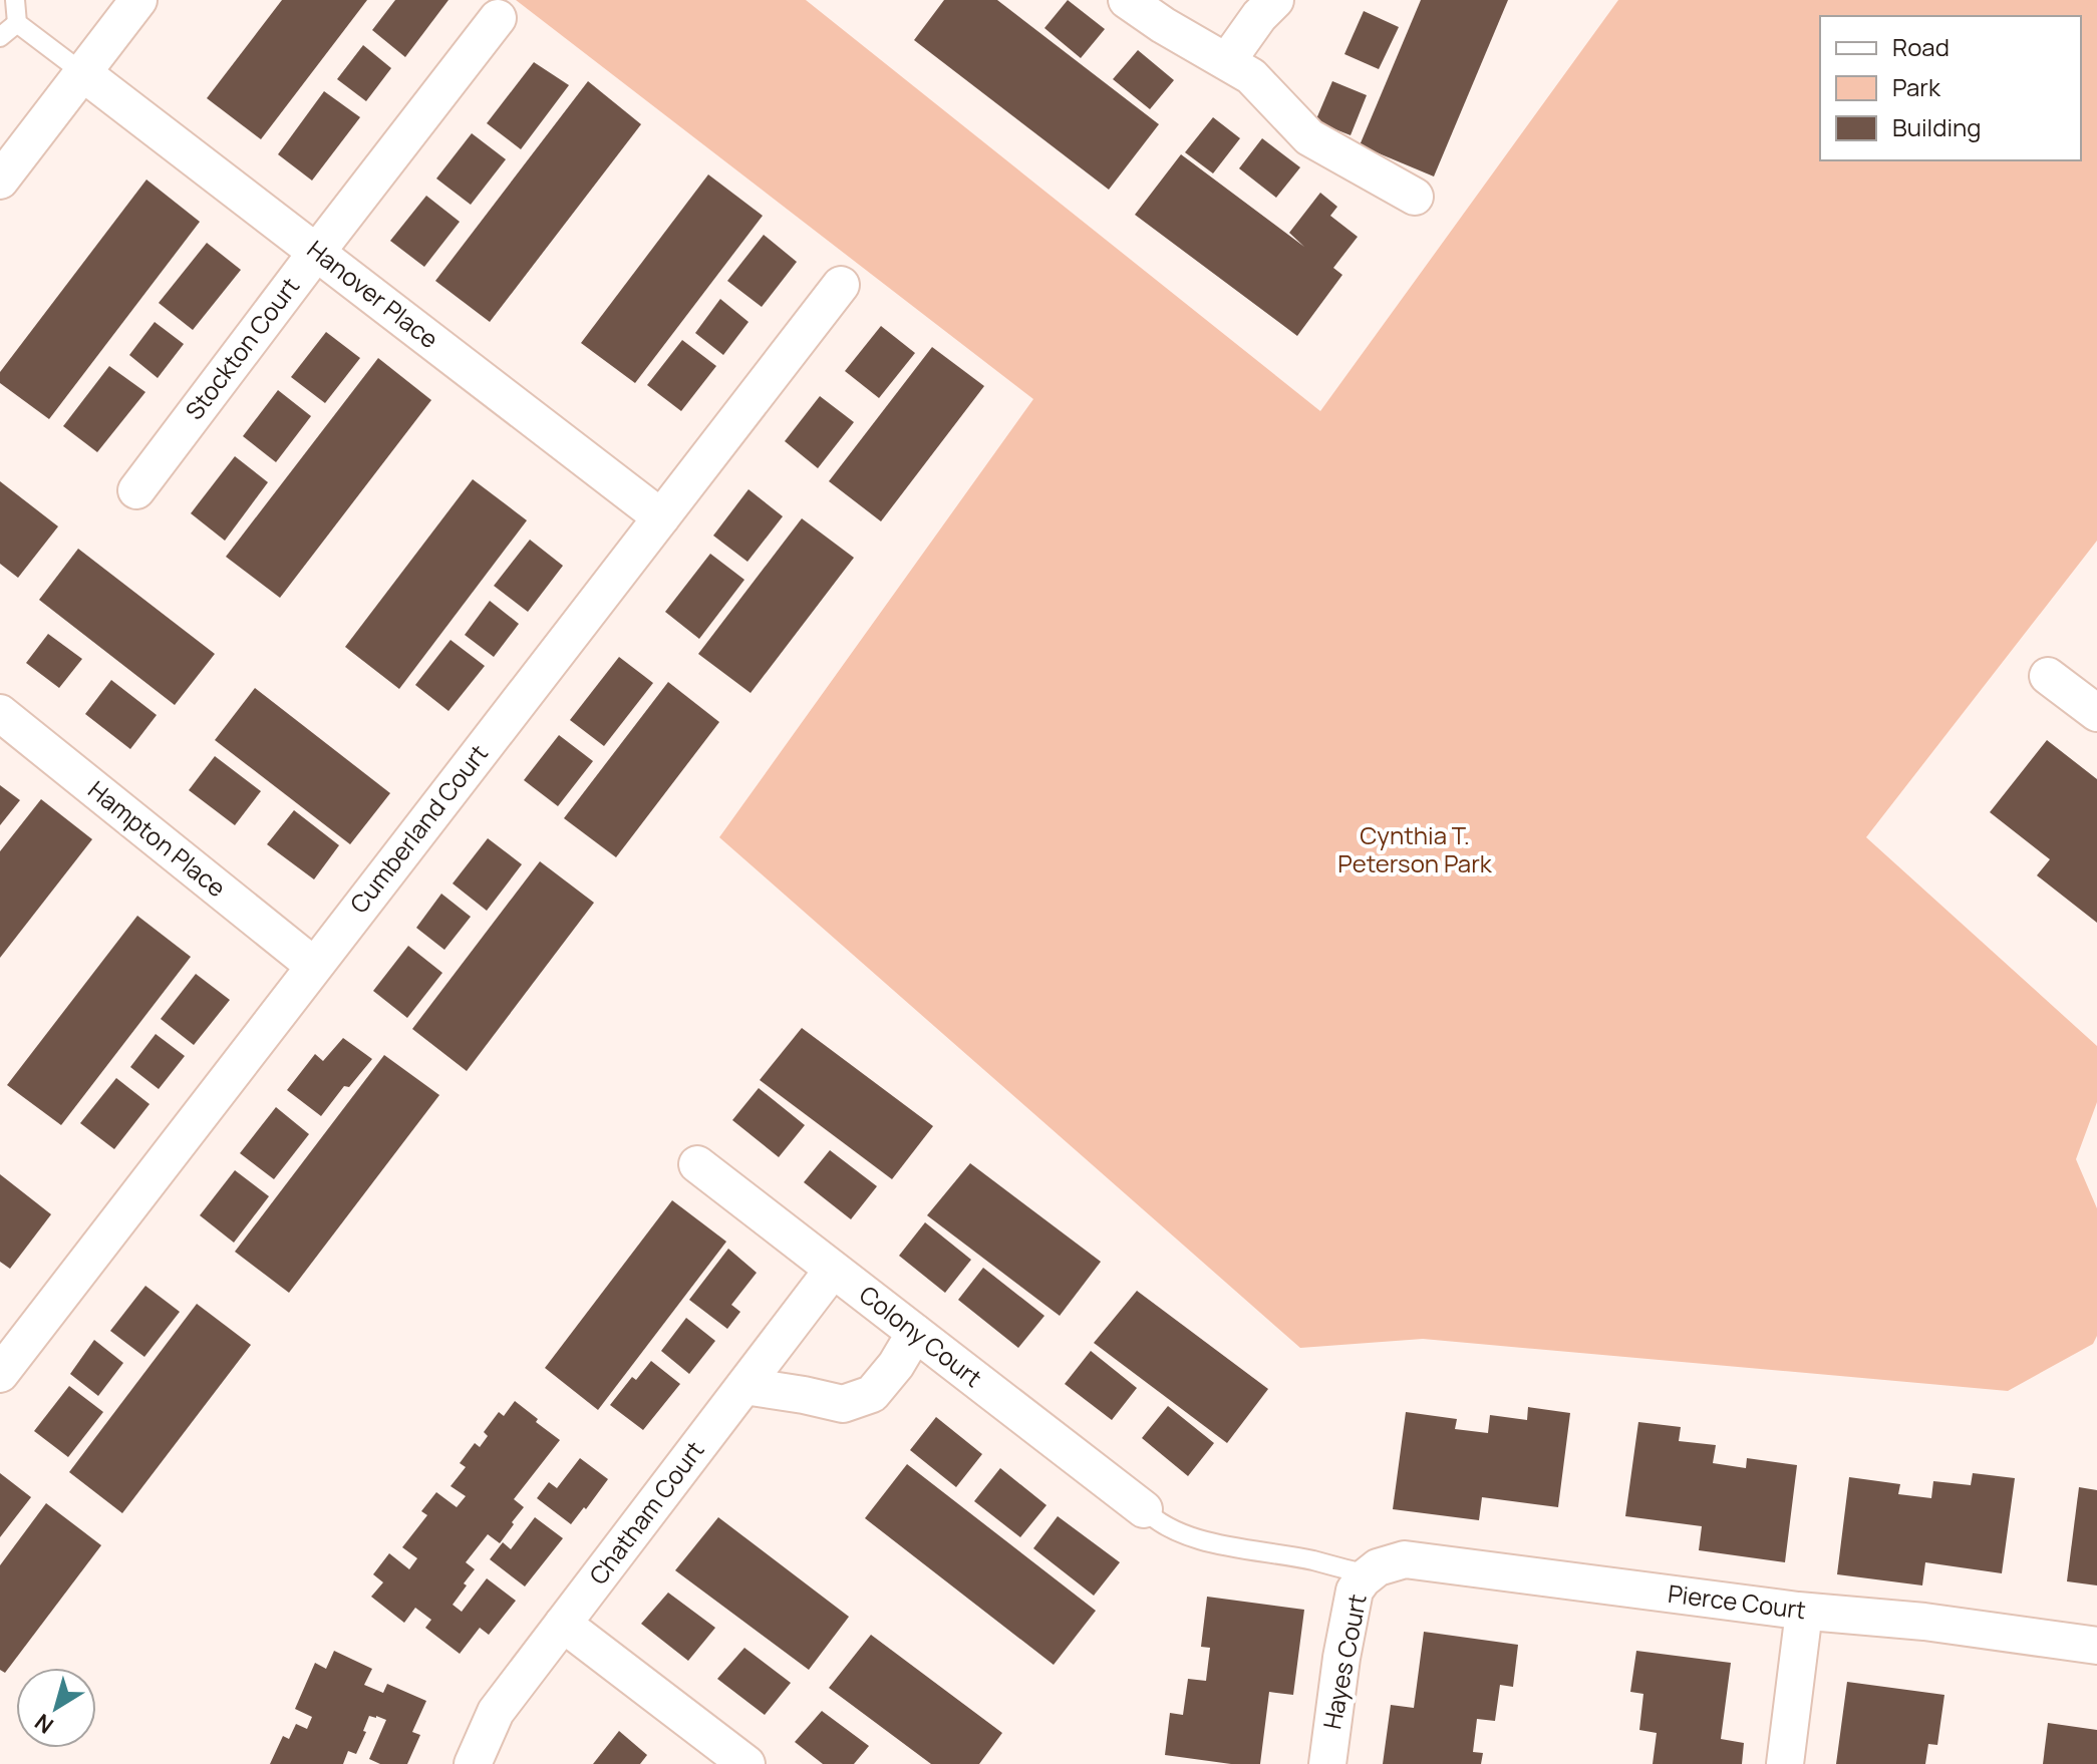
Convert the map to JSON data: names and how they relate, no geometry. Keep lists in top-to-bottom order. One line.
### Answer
{"streets":{"street":["Hanover Place","Stockton Court","Cumberland Court","Hampton Place","Colony Court","Chatham Court","Pierce Court","Hayes Court"]},"crossings":[["Hanover Place","Stockton Court"],["Hanover Place","Cumberland Court"],["Cumberland Court","Hampton Place"],["Colony Court","Chatham Court"],["Pierce Court","Hayes Court"]],"parks":["Cynthia T. Peterson Park"],"legend":["Road","Park","Building"],"north":"bottom left"}
